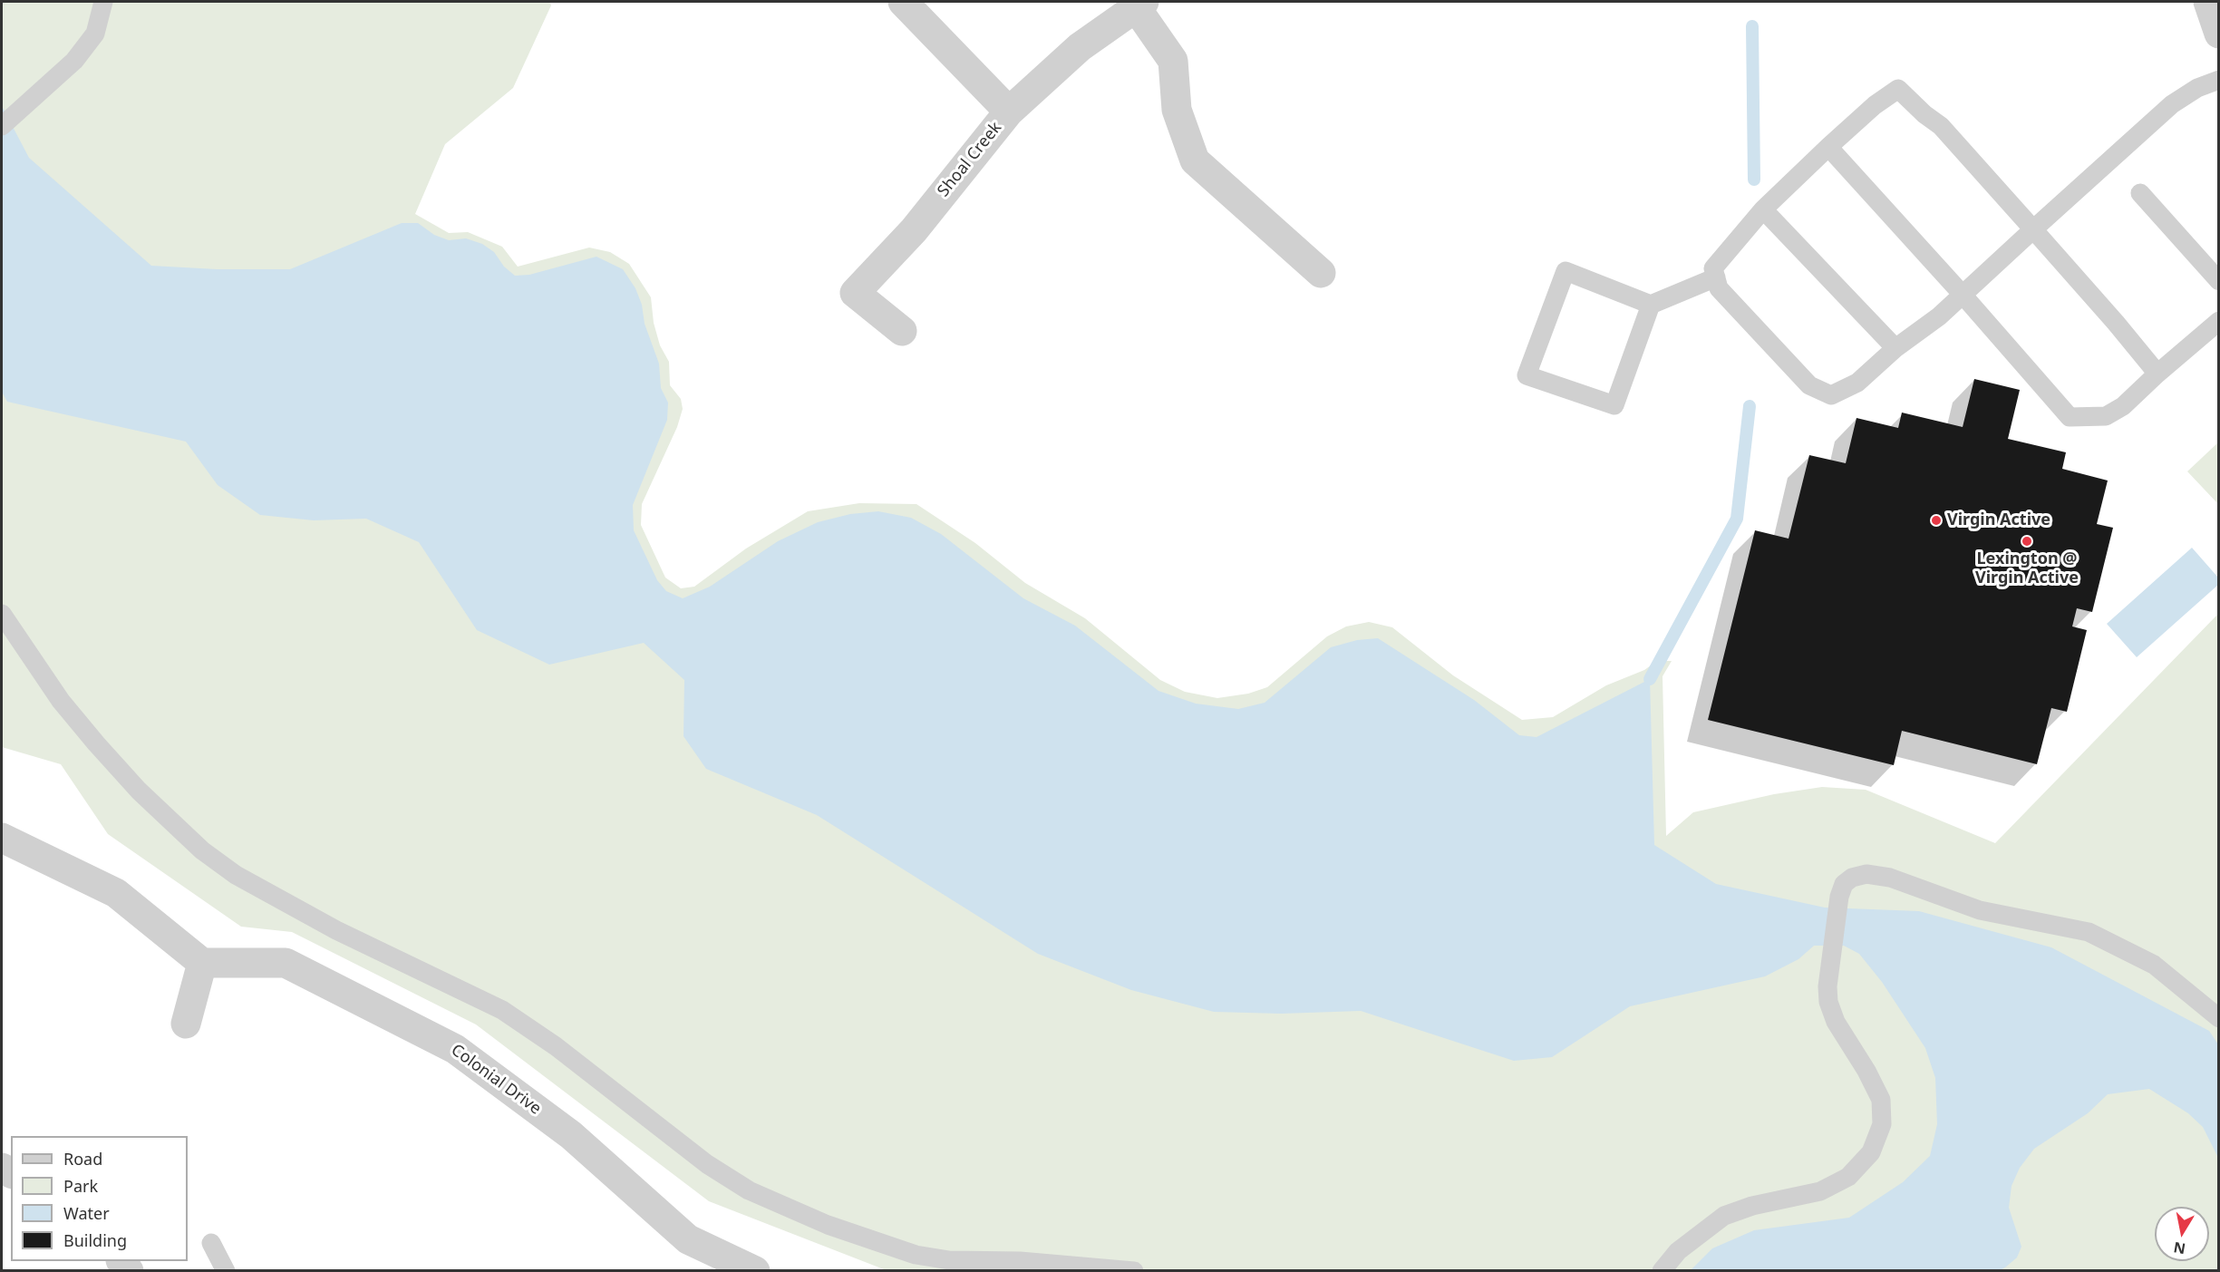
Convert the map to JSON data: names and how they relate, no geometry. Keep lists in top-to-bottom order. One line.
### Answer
{"streets":{"street":["Shoal Creek","Colonial Drive"]},"places":["Virgin Active","Lexington @ Virgin Active"],"legend":["Road","Park","Water","Building"],"north":"bottom"}
